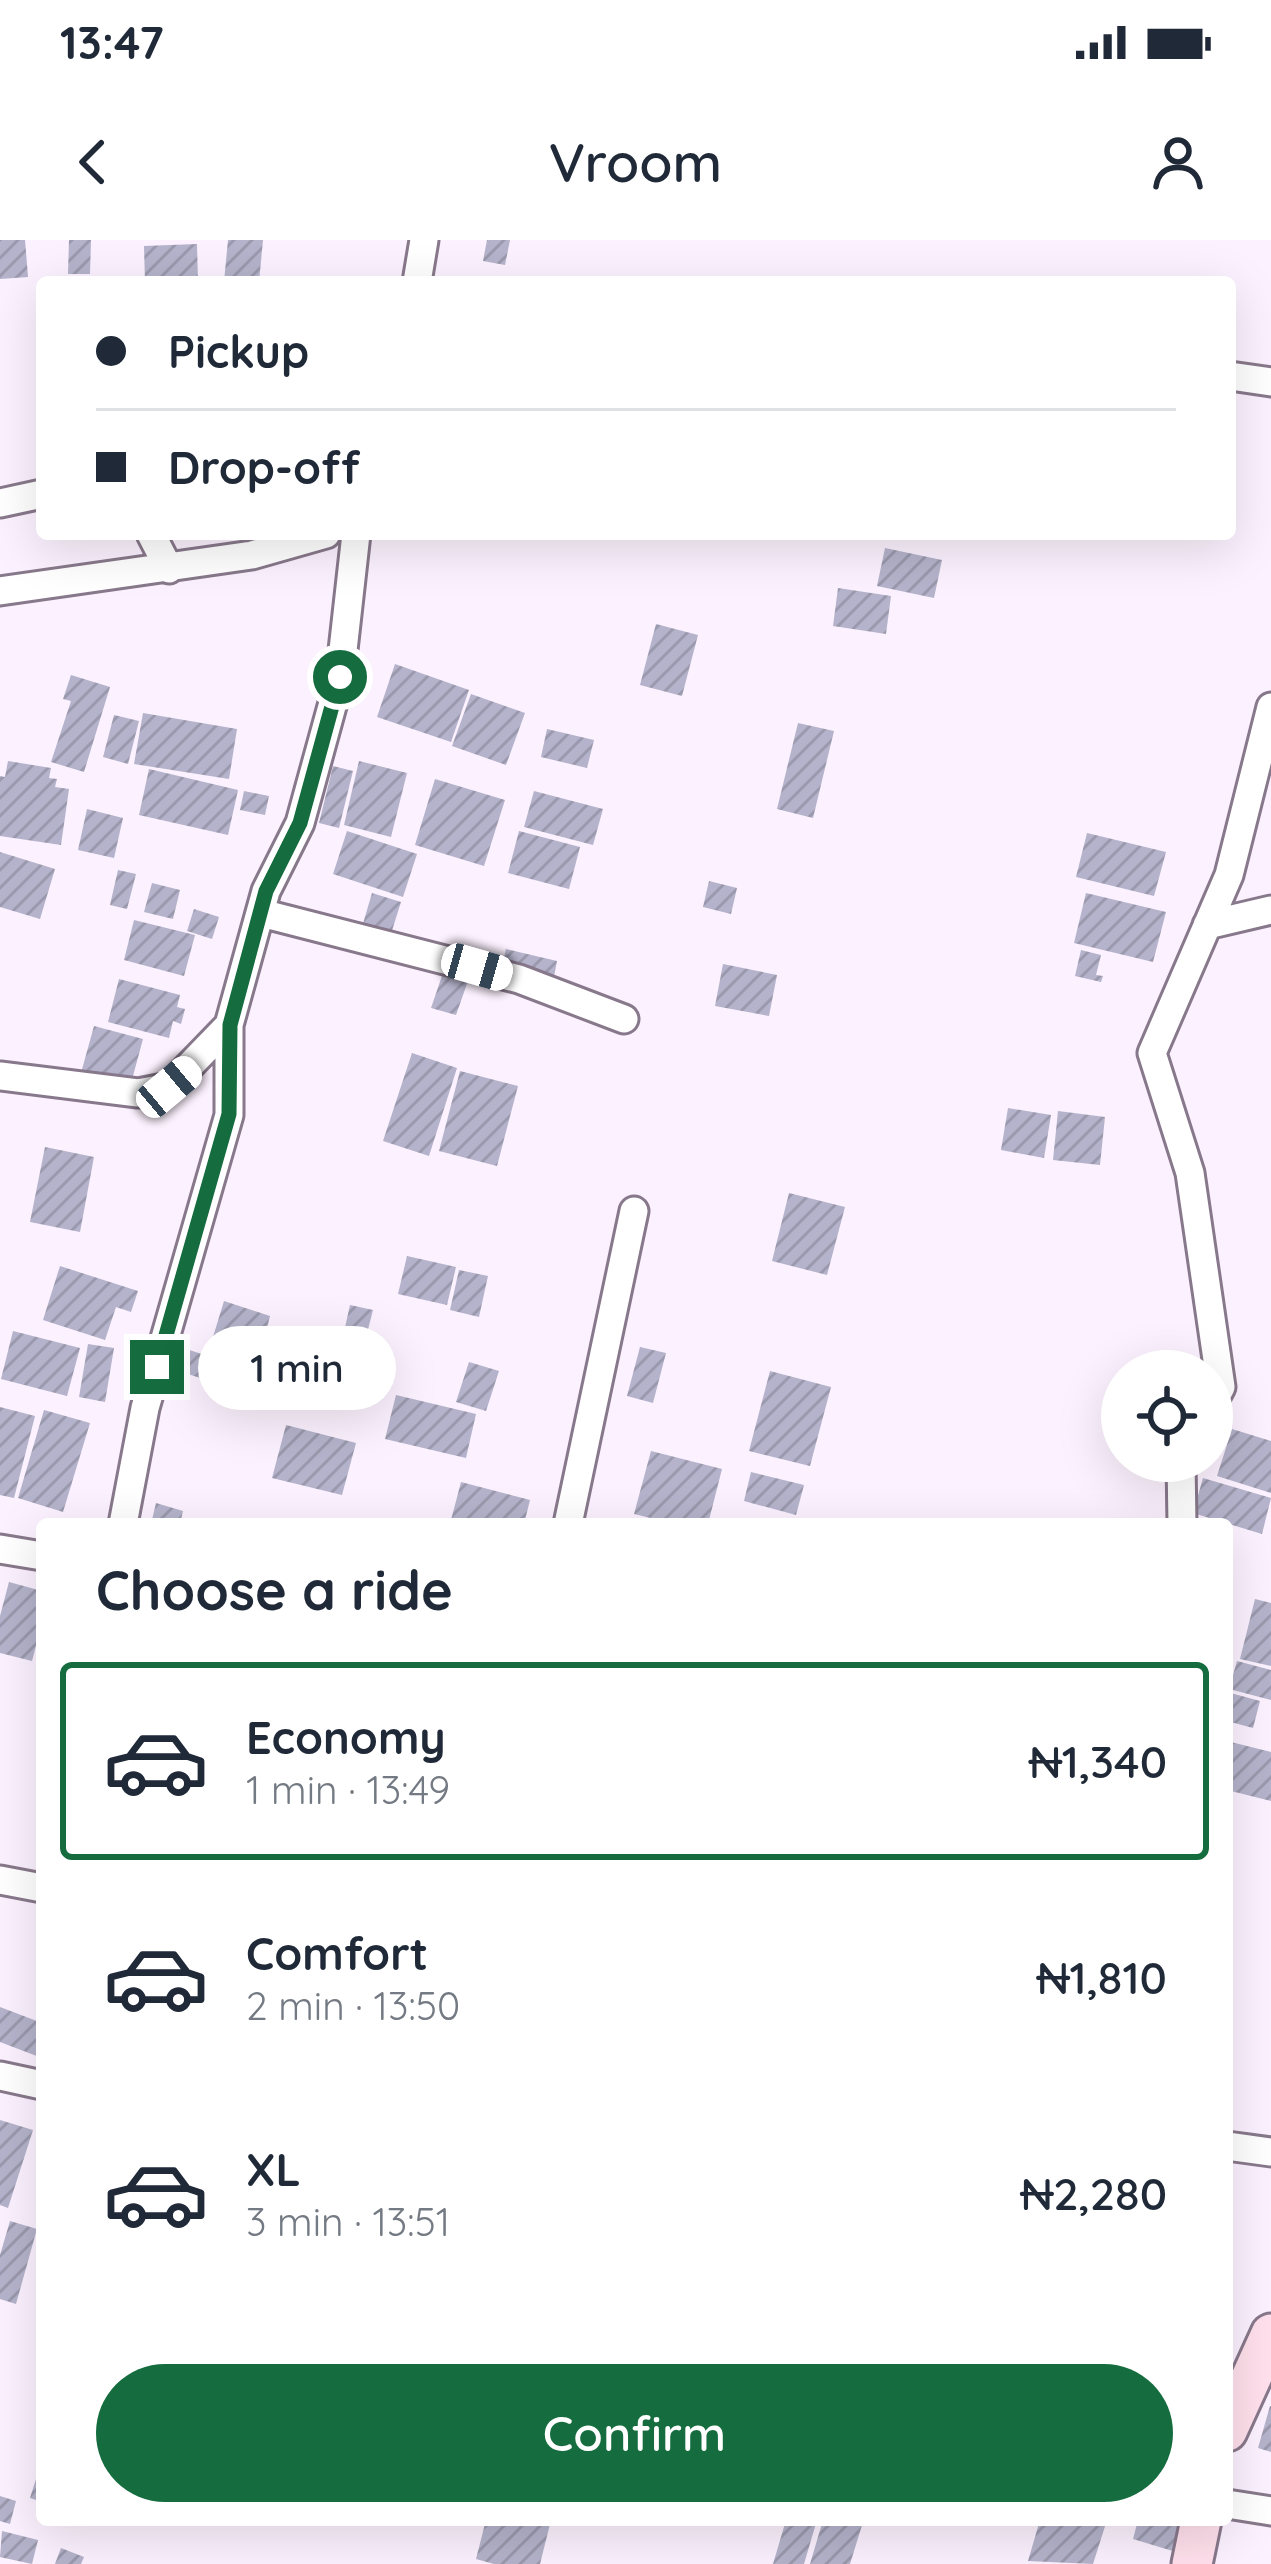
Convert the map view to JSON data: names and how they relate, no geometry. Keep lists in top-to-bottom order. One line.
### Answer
{"page":{"status":"13:47","header":"Vroom","banner":["Pickup","Drop-off"],"bubble":"1 min","heading":"Choose a ride","list":[{"name":"Economy","note":"1 min · 13:49","value":"₦1,340"},{"name":"Comfort","note":"2 min · 13:50","value":"₦1,810"},{"name":"XL","note":"3 min · 13:51","value":"₦2,280"}],"buttons":"Confirm"}}
